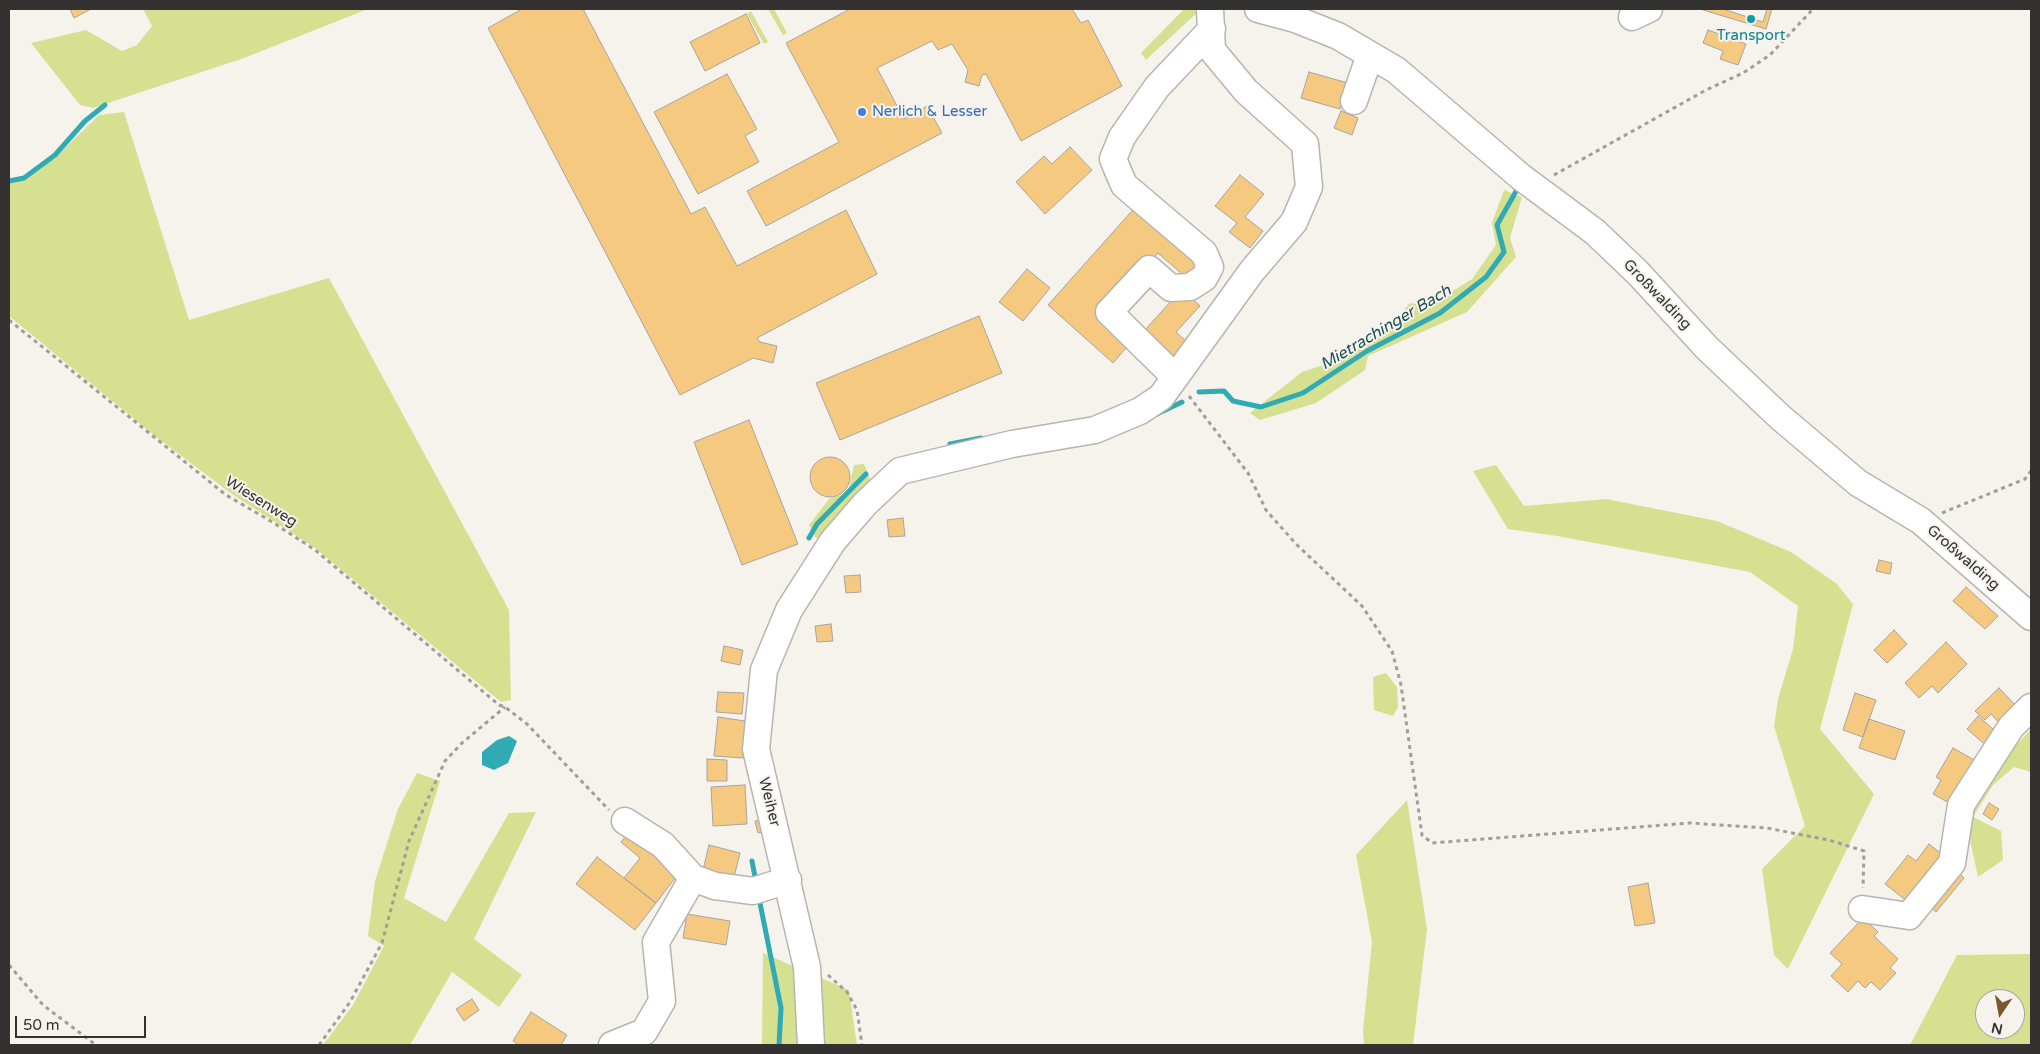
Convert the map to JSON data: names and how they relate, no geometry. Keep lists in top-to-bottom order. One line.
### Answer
{"streets":{"street":["Großwalding","Weiher"],"path":["Wiesenweg"]},"water":["Mietrachinger Bach"],"places":["Transport","Nerlich & Lesser"],"scale_bar":"50 m","north":"bottom"}
